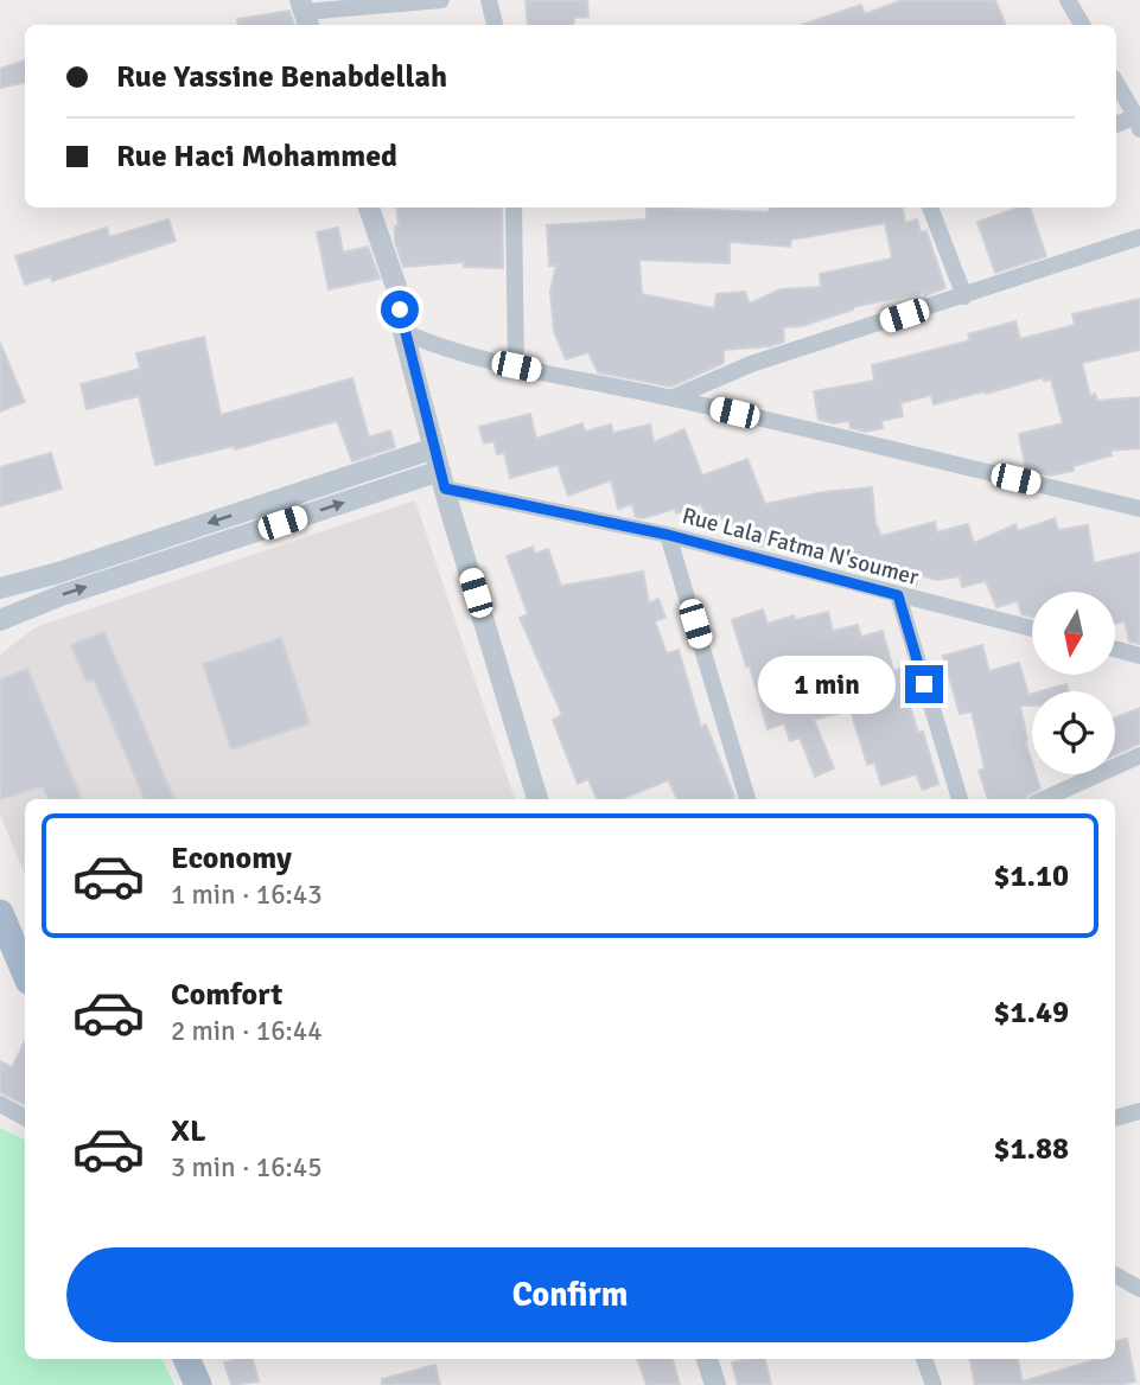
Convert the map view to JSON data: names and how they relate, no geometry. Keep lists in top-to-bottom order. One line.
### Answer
{"streets":{"street":["Rue Lala Fatma N'soumer"]},"north":"bottom","page":{"banner":["Rue Yassine Benabdellah","Rue Haci Mohammed"],"bubble":"1 min","list":[{"name":"Economy","note":"1 min · 16:43","value":"$1.10"},{"name":"Comfort","note":"2 min · 16:44","value":"$1.49"},{"name":"XL","note":"3 min · 16:45","value":"$1.88"}],"buttons":"Confirm"}}
